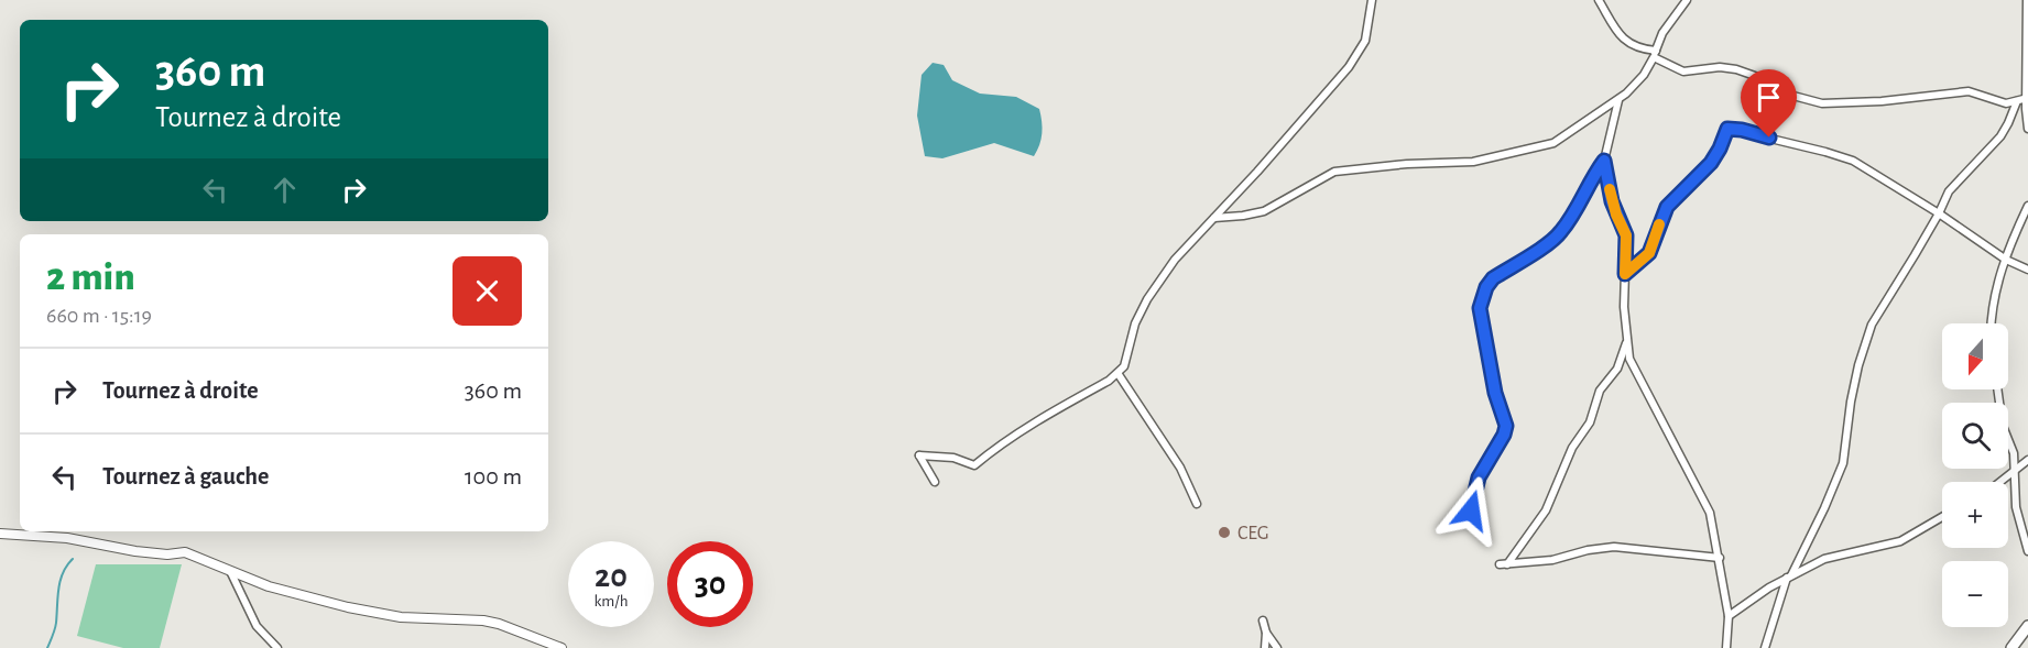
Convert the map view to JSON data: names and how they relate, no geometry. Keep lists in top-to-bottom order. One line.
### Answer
{"places":["CEG"],"north":"bottom","page":{"turn":["360 m","Tournez à droite"],"heading":["2 min","660 m · 15:19"],"map_buttons":["+","−"],"list":[{"name":"Tournez à droite","value":"360 m"},{"name":"Tournez à gauche","value":"100 m"}],"speed":"20 km/h","limit":"30"}}
